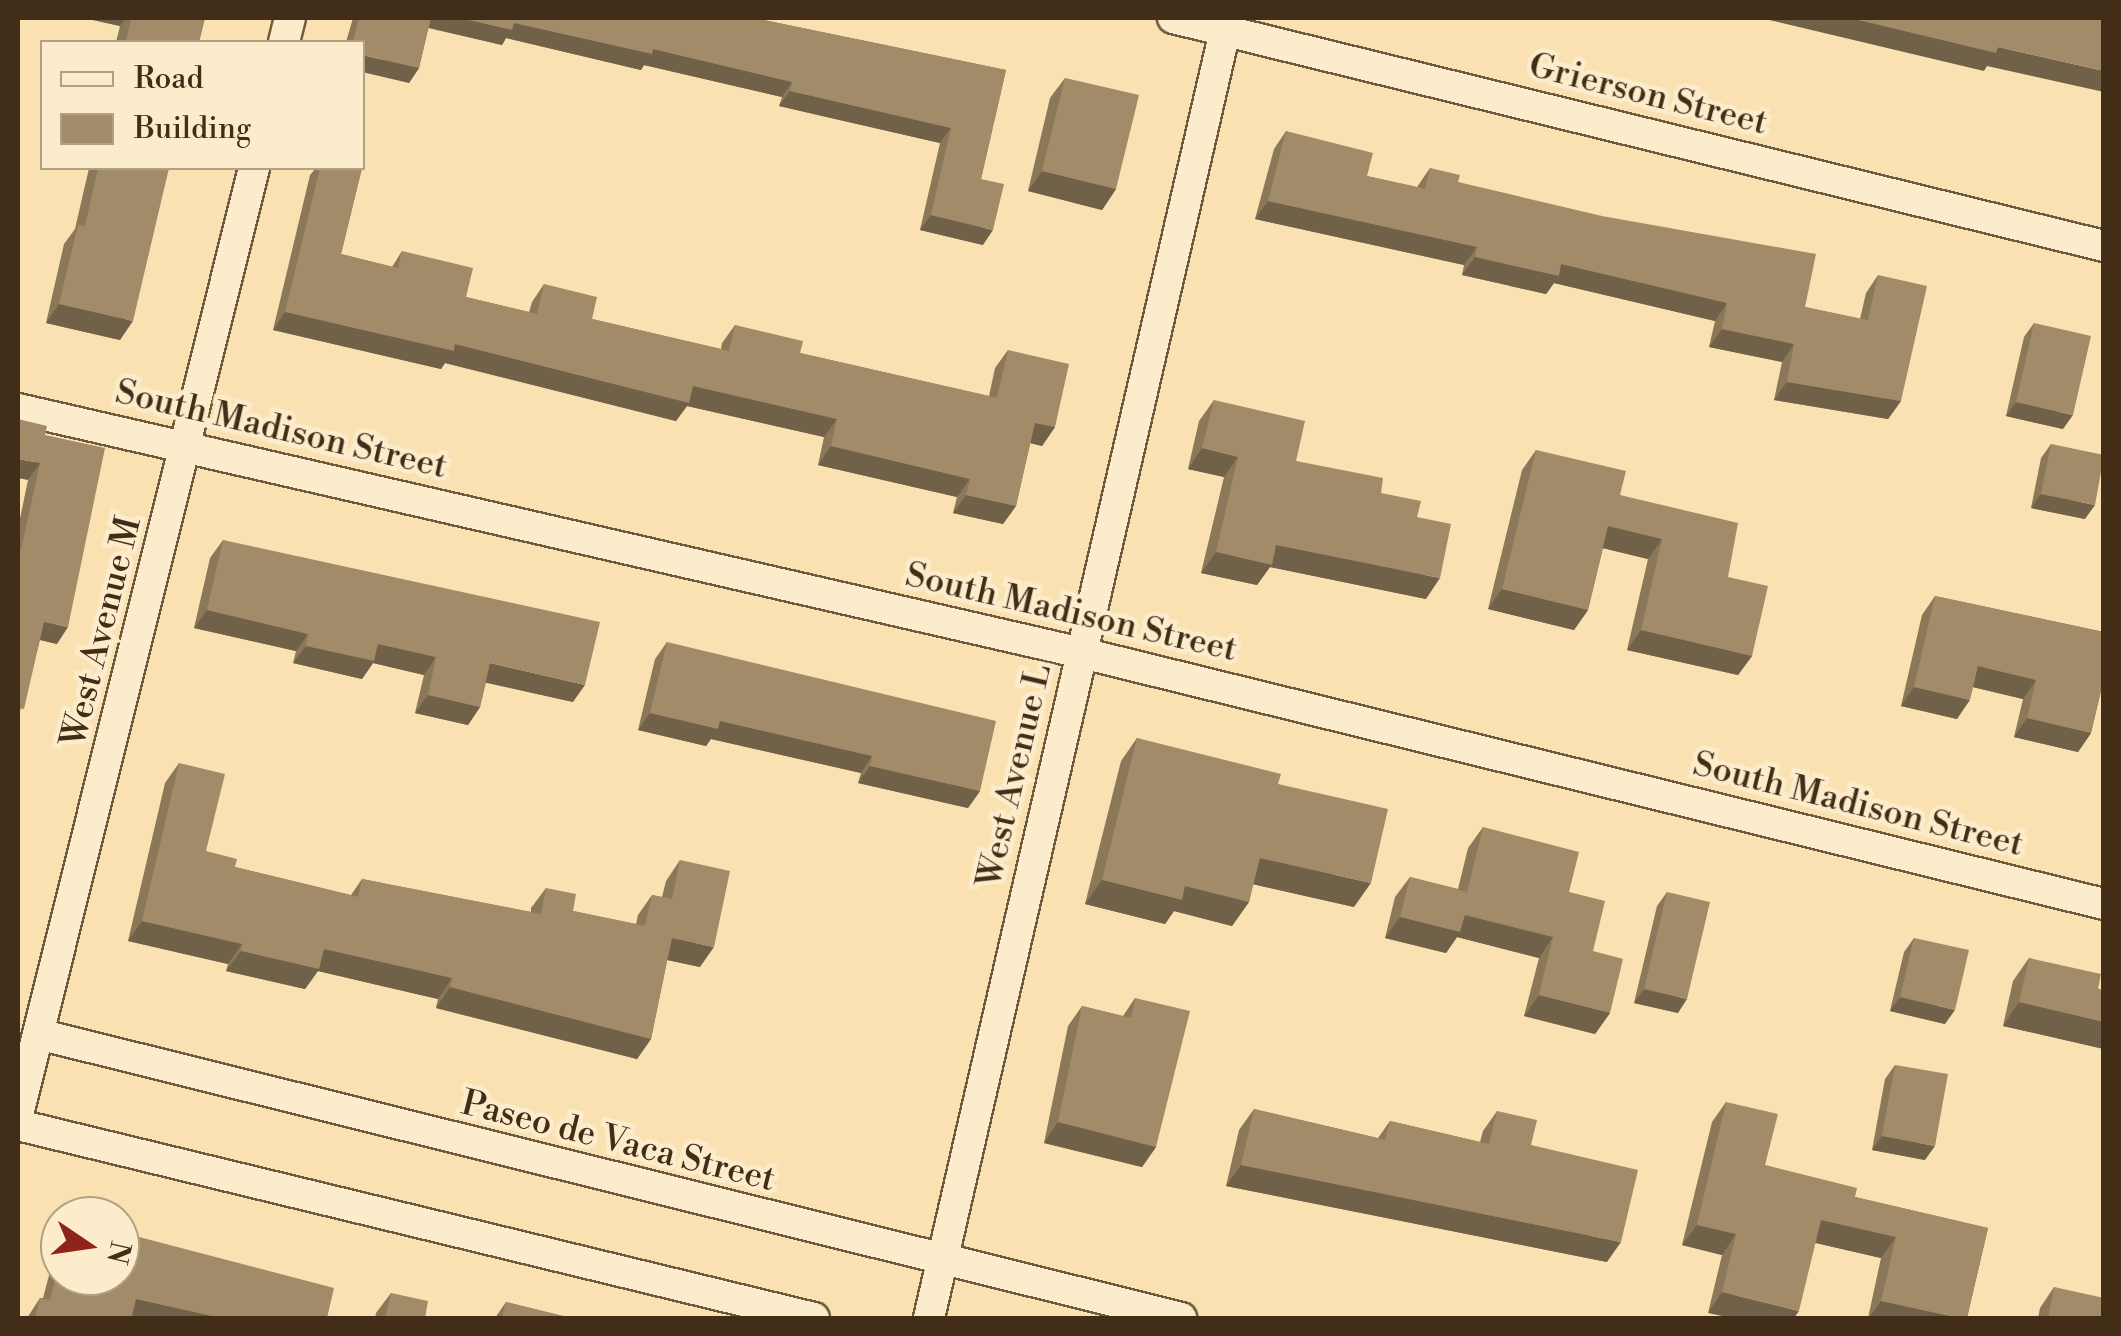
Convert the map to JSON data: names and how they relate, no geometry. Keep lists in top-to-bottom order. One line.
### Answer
{"streets":{"street":["Grierson Street","South Madison Street","West Avenue M","West Avenue L","Paseo de Vaca Street"]},"crossings":[["Grierson Street","West Avenue L"],["South Madison Street","West Avenue M"],["South Madison Street","West Avenue L"],["West Avenue M","Paseo de Vaca Street"],["West Avenue L","Paseo de Vaca Street"]],"legend":["Road","Building"],"north":"right"}
